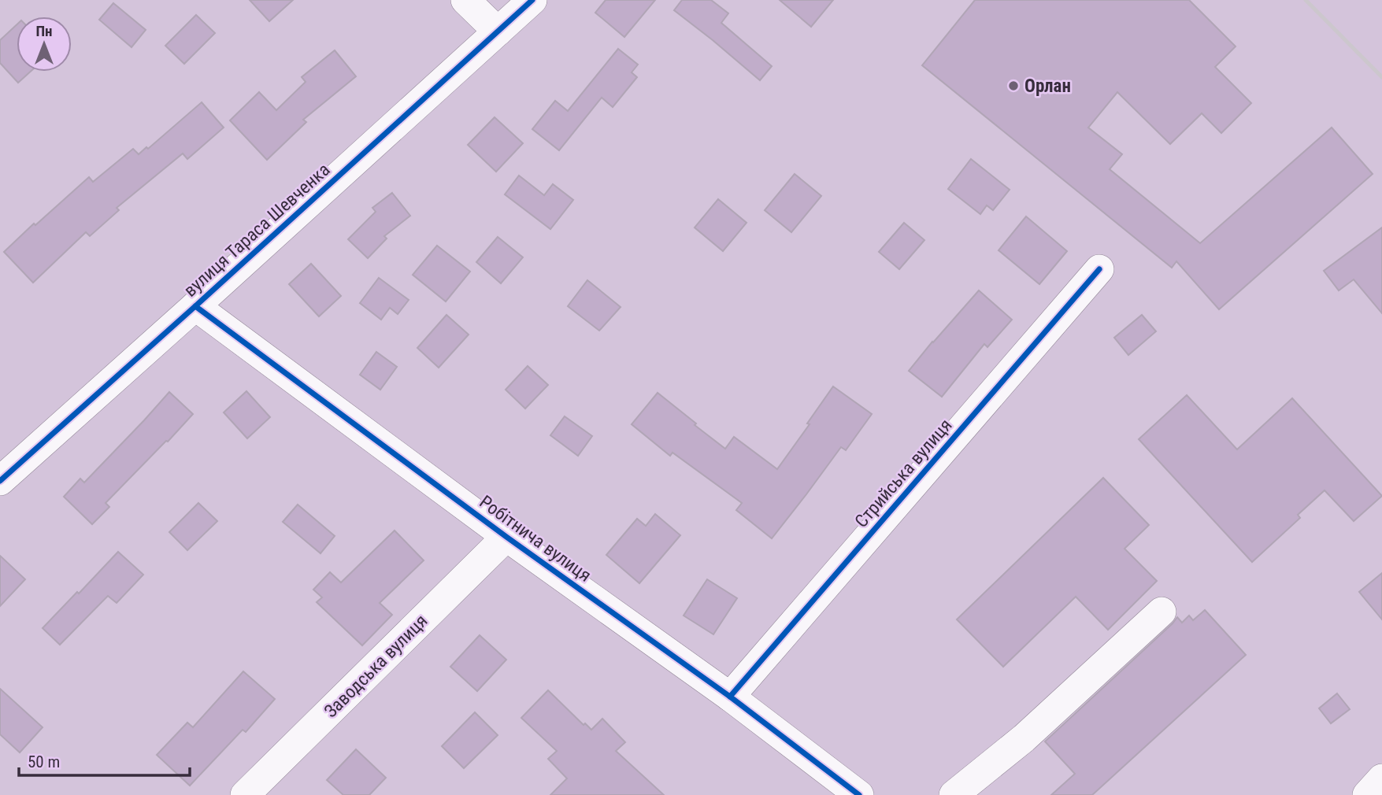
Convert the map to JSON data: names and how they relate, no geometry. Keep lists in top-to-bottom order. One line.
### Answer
{"streets":{"street":["вулиця Тараса Шевченка","Стрийська вулиця","Робітнича вулиця","Заводська вулиця"]},"crossings":[["вулиця Тараса Шевченка","Робітнича вулиця"],["Стрийська вулиця","Робітнича вулиця"],["Робітнича вулиця","Заводська вулиця"]],"places":["Орлан"],"scale_bar":"50 m","north":"top"}
